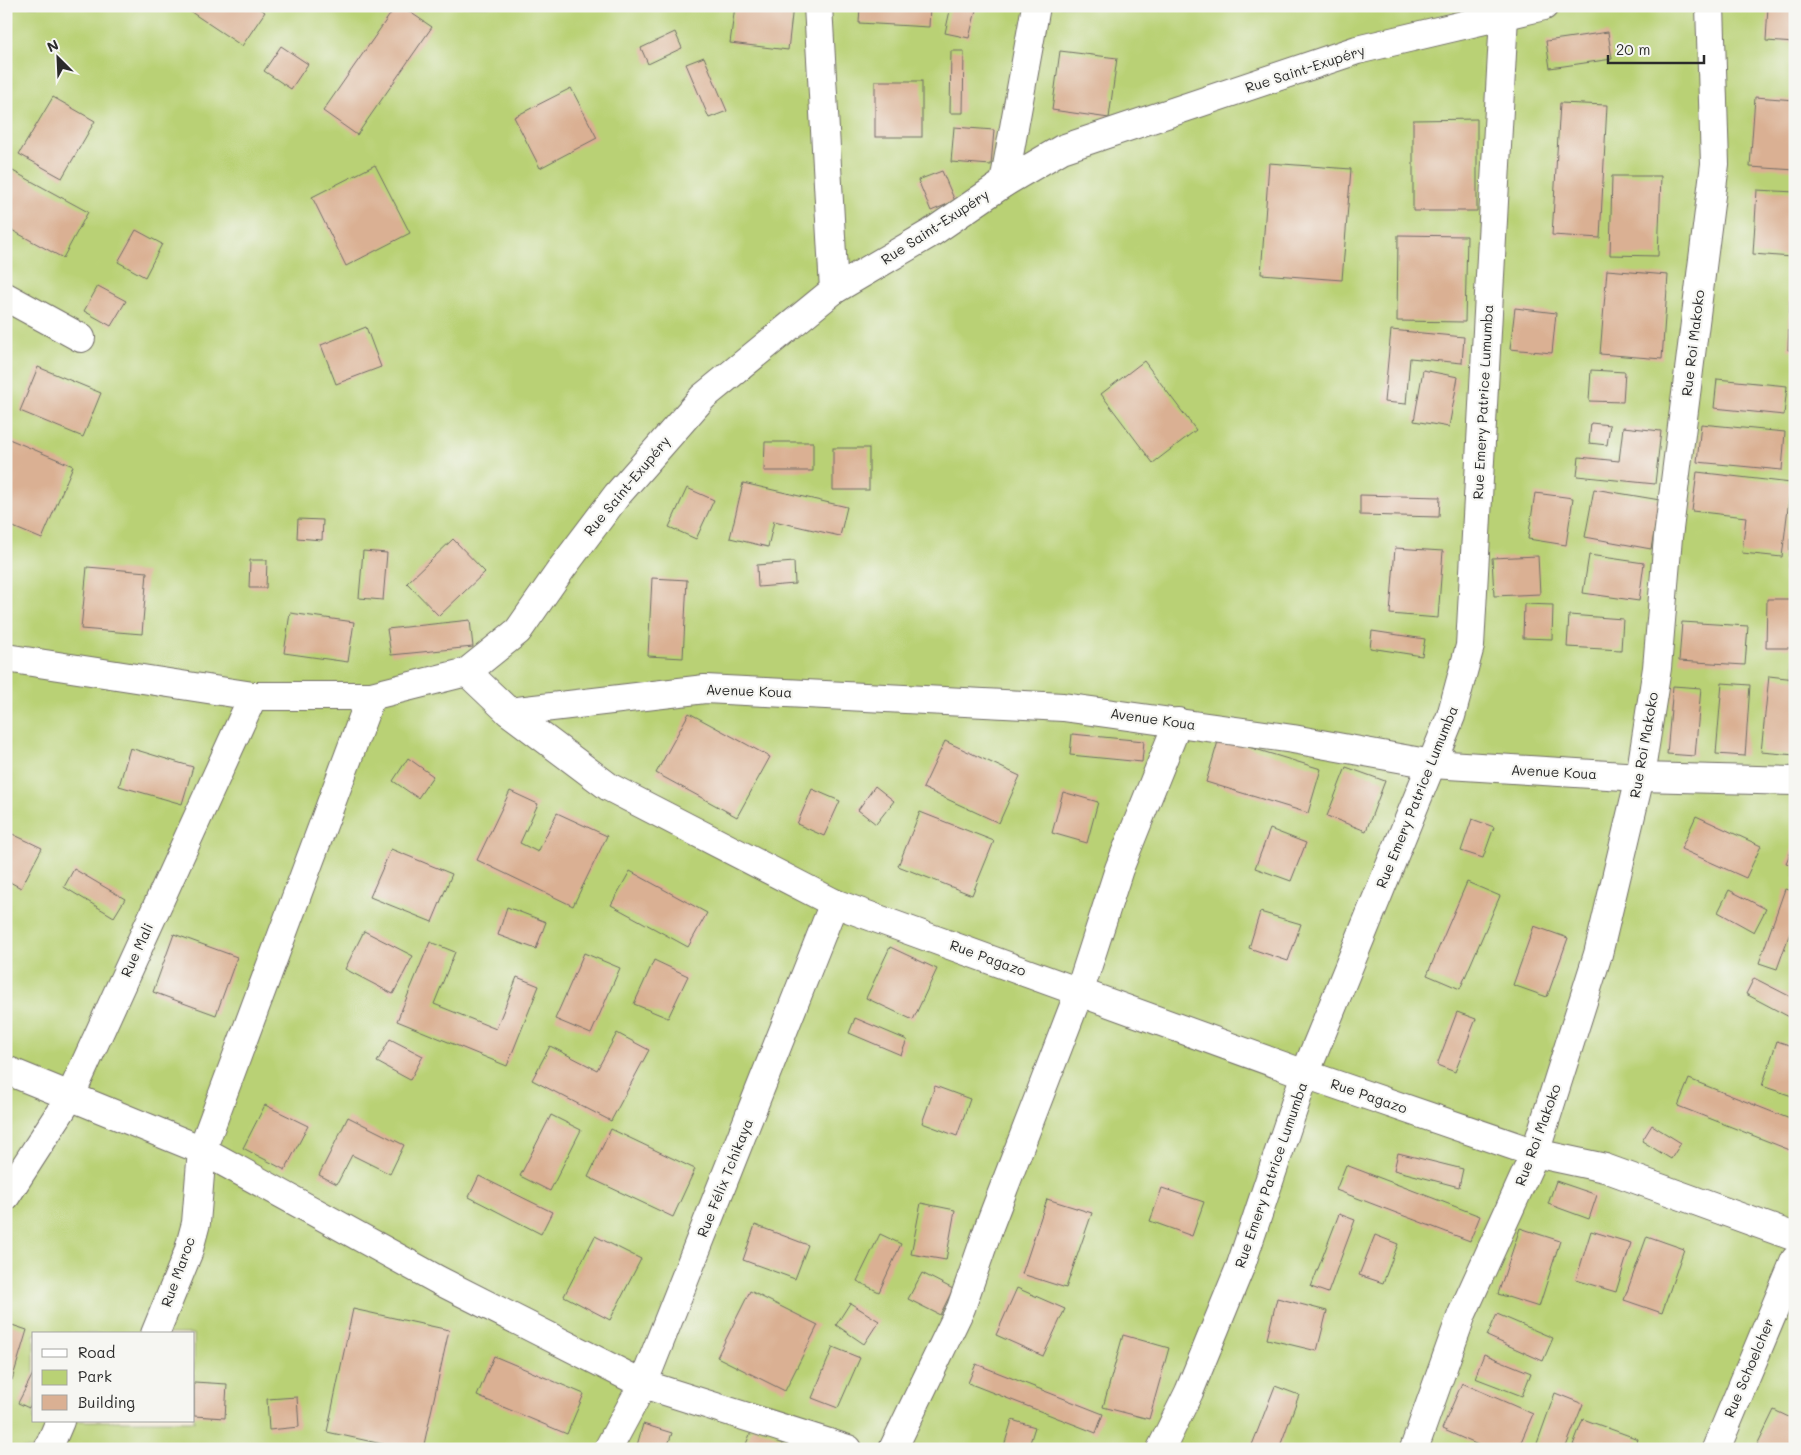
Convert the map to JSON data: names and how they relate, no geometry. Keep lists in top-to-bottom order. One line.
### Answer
{"streets":{"street":["Rue Saint-Exupéry","Rue Roi Makoko","Rue Emery Patrice Lumumba","Avenue Koua","Rue Mali","Rue Pagazo","Rue Félix Tchikaya","Rue Maroc","Rue Schoelcher"]},"crossings":[["Rue Saint-Exupéry","Rue Emery Patrice Lumumba"],["Rue Saint-Exupéry","Rue Pagazo"],["Rue Roi Makoko","Avenue Koua"],["Rue Roi Makoko","Rue Pagazo"],["Rue Emery Patrice Lumumba","Avenue Koua"],["Rue Emery Patrice Lumumba","Rue Pagazo"],["Avenue Koua","Rue Pagazo"],["Rue Pagazo","Rue Félix Tchikaya"]],"legend":["Road","Park","Building"],"scale_bar":"20 m","north":"top left"}
